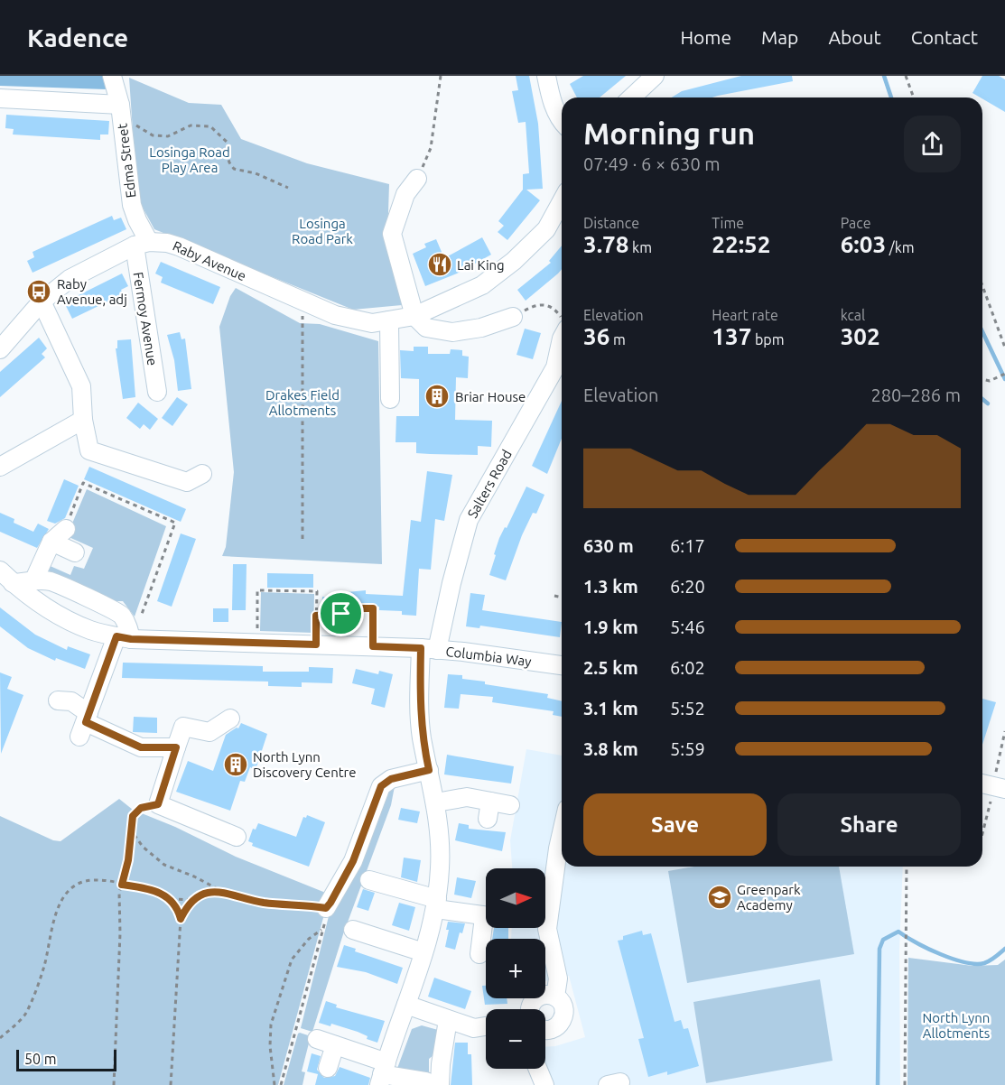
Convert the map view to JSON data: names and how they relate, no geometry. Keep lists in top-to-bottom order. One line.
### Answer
{"streets":{"street":["Edma Street","Raby Avenue","Fermoy Avenue","Salters Road","Columbia Way"]},"crossings":[["Edma Street","Raby Avenue"],["Edma Street","Fermoy Avenue"],["Raby Avenue","Fermoy Avenue"],["Salters Road","Columbia Way"]],"parks":["Losinga Road Play Area","Losinga Road Park","Drakes Field Allotments","North Lynn Allotments"],"places":{"restaurant":["Lai King"],"bus stop":["Raby Avenue, adj"],"building":["Briar House","North Lynn Discovery Centre"],"school or university":["Greenpark Academy"]},"scale_bar":"50 m","north":"right","page":{"header":"Kadence","nav":["Home","Map","About","Contact"],"heading":["Morning run","07:49 · 6 × 630 m"],"stats":[["Distance","3.78 km"],["Time","22:52"],["Pace","6:03 /km"],["Elevation","36 m"],["Heart rate","137 bpm"],["kcal","302"]],"chart":["Elevation","280–286 m"],"list":[{"name":"630 m","note":"6:17"},{"name":"1.3 km","note":"6:20"},{"name":"1.9 km","note":"5:46"},{"name":"2.5 km","note":"6:02"},{"name":"3.1 km","note":"5:52"},{"name":"3.8 km","note":"5:59"}],"buttons":["Save","Share"],"map_buttons":["+","−"],"scale":"50 m"}}
